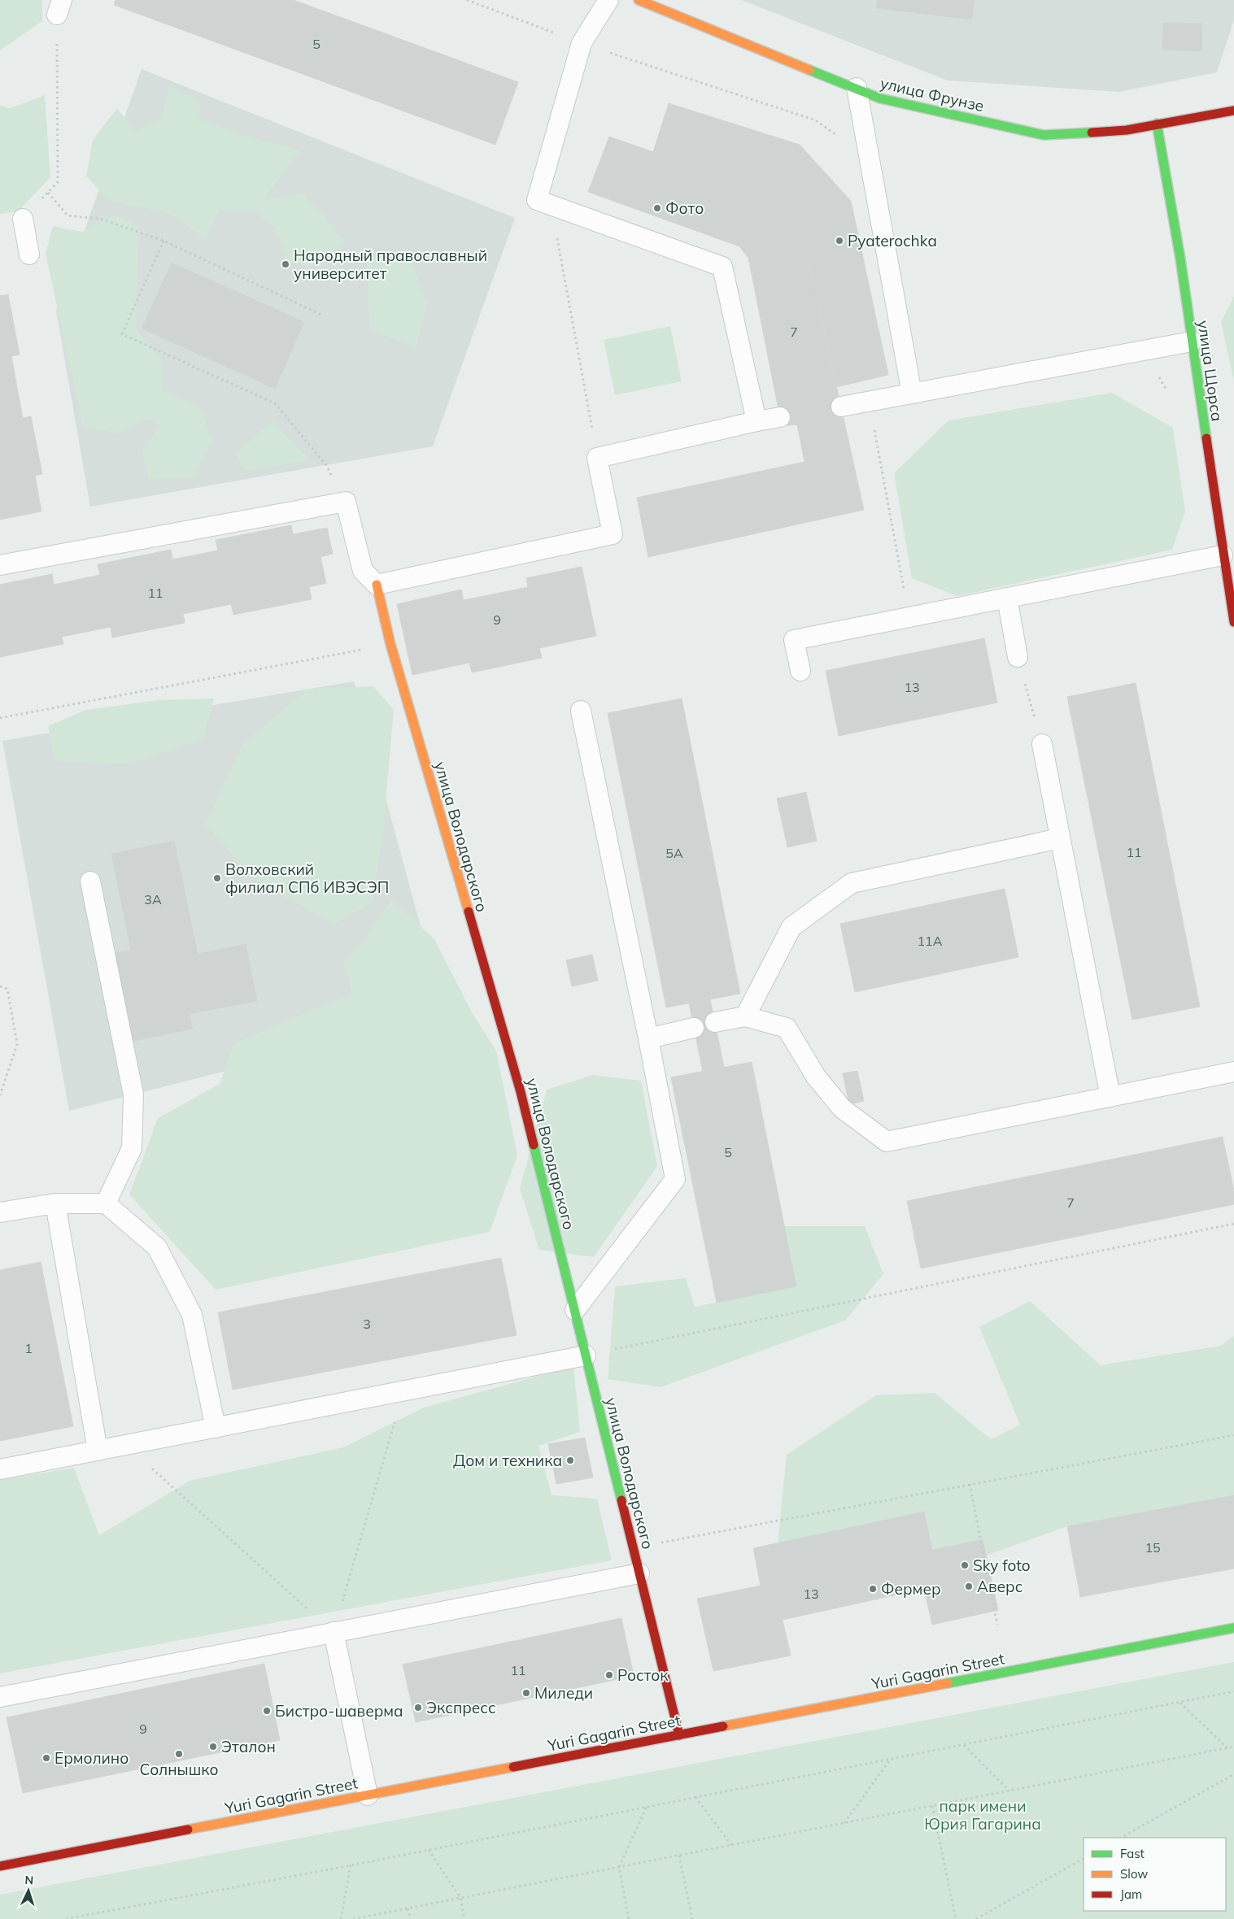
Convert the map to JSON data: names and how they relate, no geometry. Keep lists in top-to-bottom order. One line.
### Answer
{"streets":{"street":["улица Фрунзе","улица Щорса","улица Володарского","Yuri Gagarin Street"]},"crossings":[["улица Фрунзе","улица Щорса"],["улица Володарского","Yuri Gagarin Street"]],"parks":["парк имени Юрия Гагарина"],"places":["Фото","Pyaterochka","Народный православный университет","Волховский филиал СПб ИВЭСЭП","Дом и техника","Sky foto","Аверс","Фермер","Росток","Миледи","Экспресс","Бистро-шаверма","Эталон","Солнышко","Ермолино"],"house_numbers":["5","7","11","9","13","11","5А","3А","11А","5","7","3","1","15","13","11","9"],"legend":["Fast","Slow","Jam"],"north":"top"}
